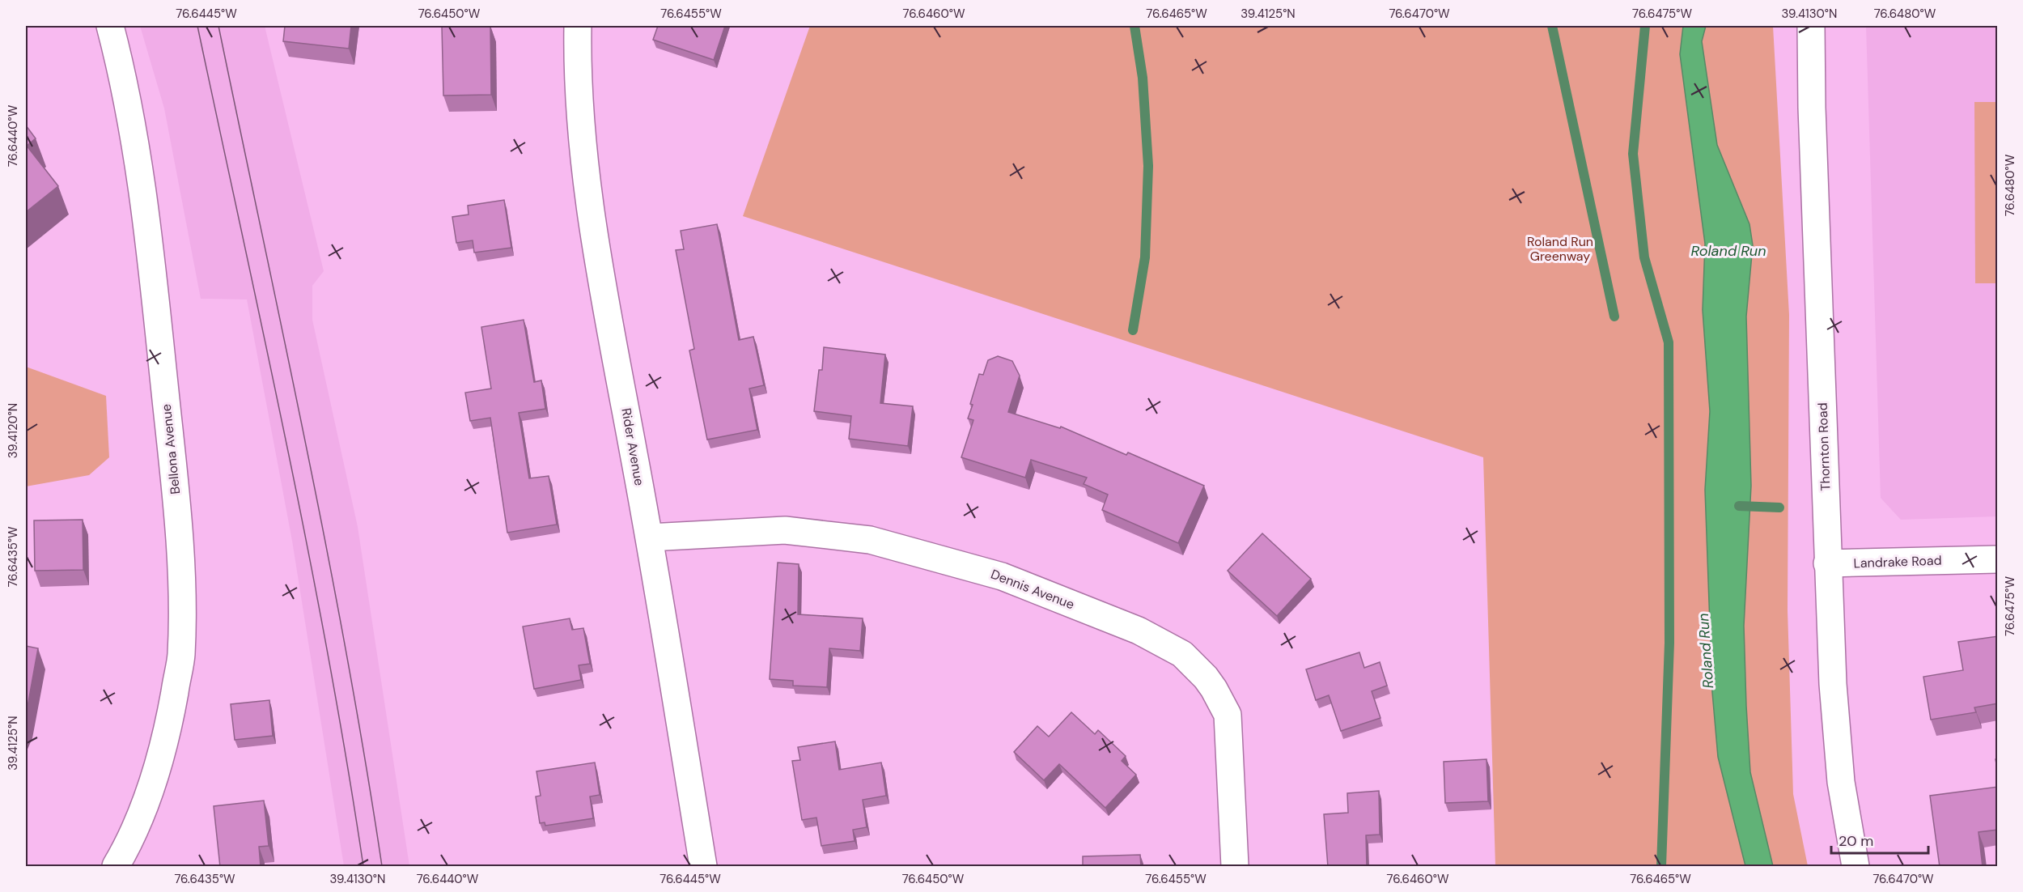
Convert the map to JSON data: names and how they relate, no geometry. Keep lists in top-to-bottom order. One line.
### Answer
{"streets":{"street":["Rider Avenue","Thornton Road","Bellona Avenue","Landrake Road","Dennis Avenue"]},"crossings":[["Rider Avenue","Dennis Avenue"],["Thornton Road","Landrake Road"]],"water":["Roland Run"],"parks":["Roland Run Greenway"],"scale_bar":"20 m","coordinates":["76.6445°W","76.6450°W","76.6455°W","76.6460°W","76.6465°W","39.4125°N","76.6470°W","76.6475°W","39.4130°N","76.6480°W","76.6440°W","39.4120°N","76.6435°W"]}
